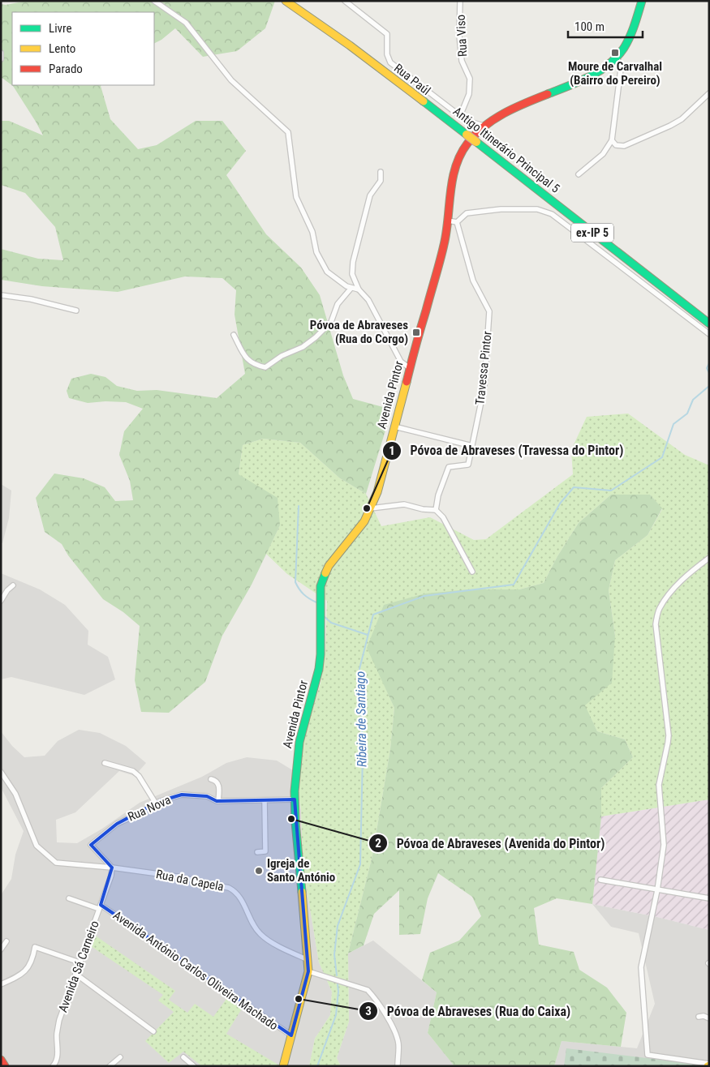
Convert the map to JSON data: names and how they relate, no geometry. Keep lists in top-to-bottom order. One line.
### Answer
{"streets":{"main road":["Antigo Itinerário Principal 5","ex-IP 5","Avenida Pintor"],"street":["Rua Viso","Rua Paúl","Travessa Pintor","Rua Nova","Rua da Capela","Avenida Sá Carneiro","Avenida António Carlos Oliveira Machado"]},"crossings":[["Rua Viso","Rua Paúl"],["Rua Paúl","Avenida Pintor"],["Avenida Pintor","Rua Nova"],["Avenida Pintor","Rua da Capela"],["Avenida Pintor","Avenida António Carlos Oliveira Machado"],["Rua Nova","Rua da Capela"],["Rua Nova","Avenida Sá Carneiro"],["Rua da Capela","Avenida Sá Carneiro"],["Avenida Sá Carneiro","Avenida António Carlos Oliveira Machado"]],"water":["Ribeira de Santiago"],"places":{"transit":["Moure de Carvalhal (Bairro do Pereiro)","Póvoa de Abraveses (Rua do Corgo)"],"other":["Póvoa de Abraveses (Travessa do Pintor)","Póvoa de Abraveses (Avenida do Pintor)","Igreja de Santo António","Póvoa de Abraveses (Rua do Caixa)"]},"legend":["Livre","Lento","Parado"],"scale_bar":"100 m"}
